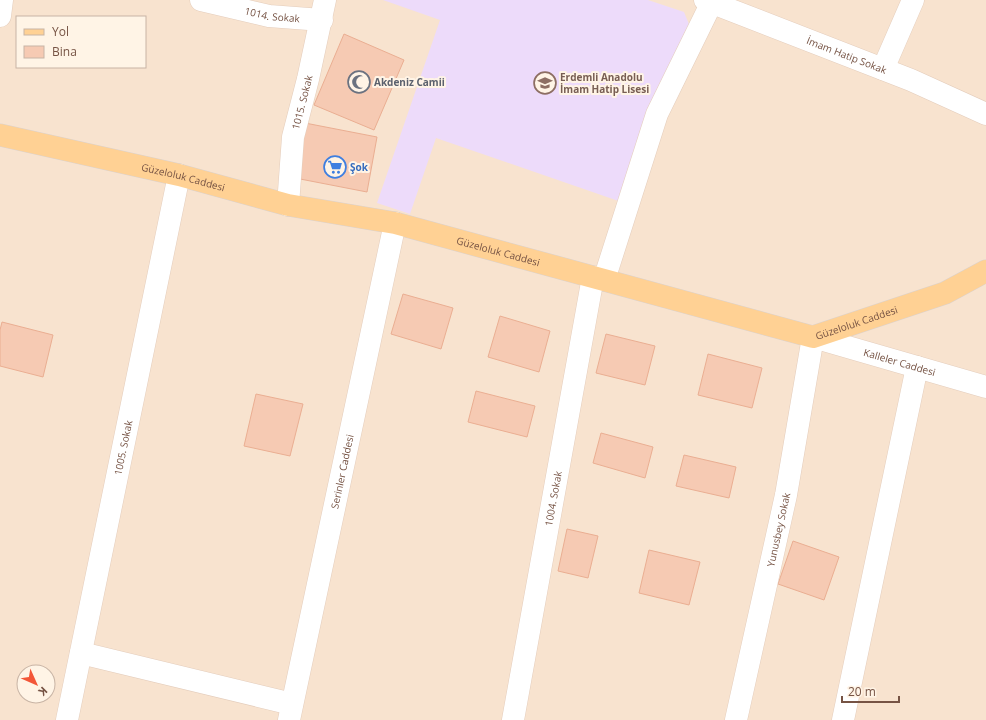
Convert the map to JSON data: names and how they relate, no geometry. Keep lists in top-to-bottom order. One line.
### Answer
{"streets":{"main road":["Güzeloluk Caddesi"],"street":["1014. Sokak","İmam Hatip Sokak","1015. Sokak","Kalleler Caddesi","1005. Sokak","Serinler Caddesi","1004. Sokak","Yunusbey Sokak"]},"crossings":[["1014. Sokak","1015. Sokak"],["İmam Hatip Sokak","1004. Sokak"],["1015. Sokak","Güzeloluk Caddesi"],["Güzeloluk Caddesi","Kalleler Caddesi"],["Güzeloluk Caddesi","1005. Sokak"],["Güzeloluk Caddesi","Serinler Caddesi"],["Güzeloluk Caddesi","1004. Sokak"],["Güzeloluk Caddesi","Yunusbey Sokak"],["Kalleler Caddesi","Yunusbey Sokak"]],"places":{"mosque":["Akdeniz Camii"],"school or university":["Erdemli Anadolu İmam Hatip Lisesi"],"supermarket":["Şok"]},"legend":["Yol","Bina"],"scale_bar":"20 m","north":"bottom right"}
